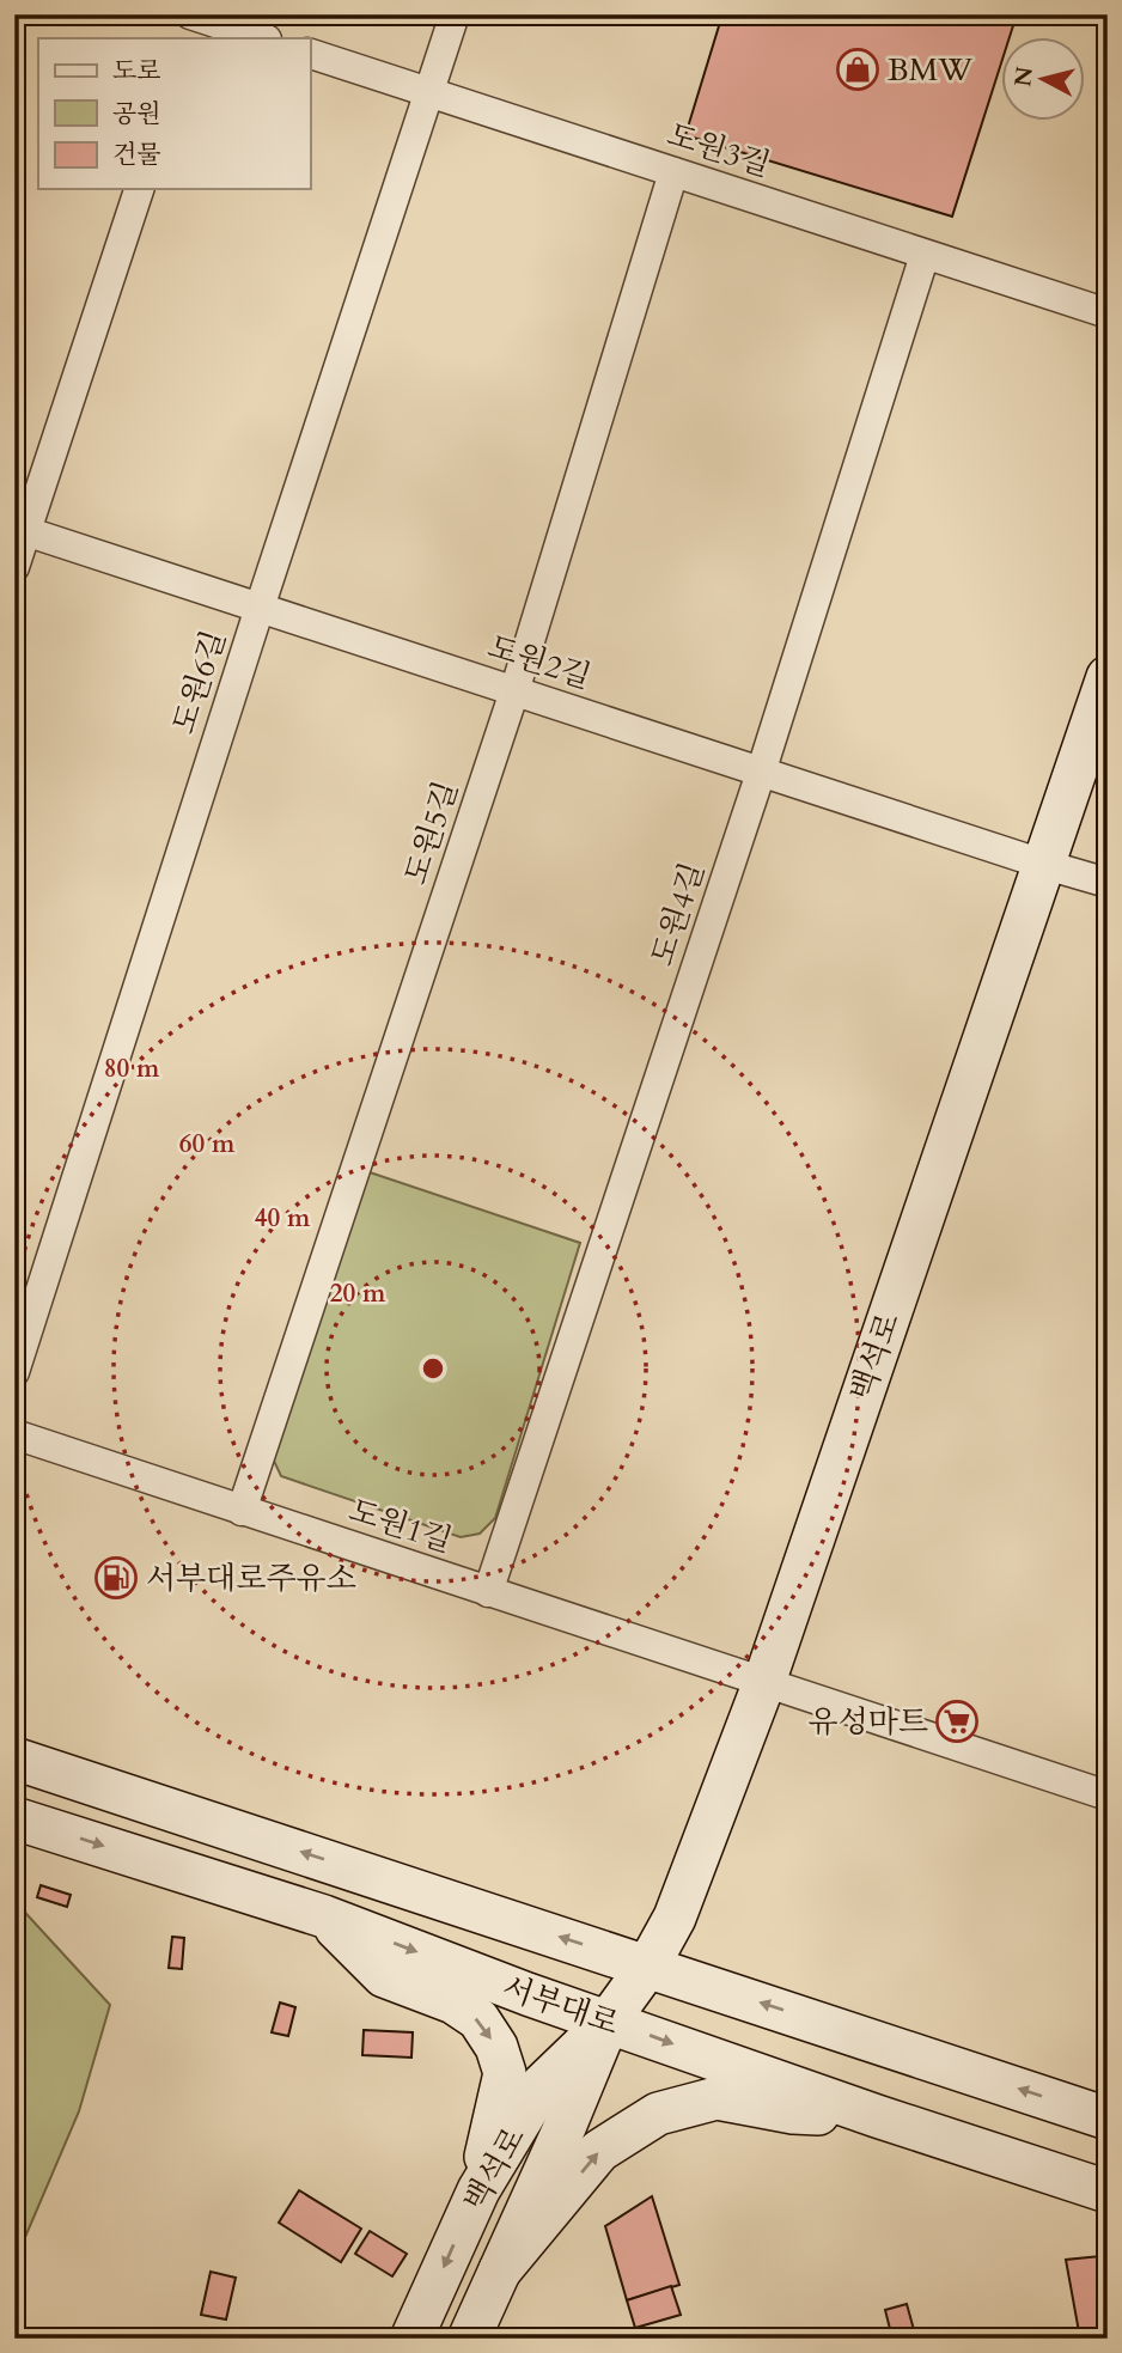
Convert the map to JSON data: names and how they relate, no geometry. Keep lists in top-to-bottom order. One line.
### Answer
{"streets":{"main road":["백석로","서부대로"],"street":["도원3길","도원2길","도원6길","도원5길","도원4길","도원1길"]},"crossings":[["도원3길","도원6길"],["도원3길","도원5길"],["도원3길","도원4길"],["도원2길","도원6길"],["도원2길","도원5길"],["도원2길","도원4길"],["도원2길","백석로"],["도원5길","도원1길"],["도원4길","도원1길"],["백석로","도원1길"],["백석로","서부대로"]],"places":{"shop":["BMW"],"fuel station":["서부대로주유소"],"supermarket":["유성마트"]},"legend":["도로","공원","건물"],"north":"left","rings":["80 m","60 m","40 m","20 m"]}
